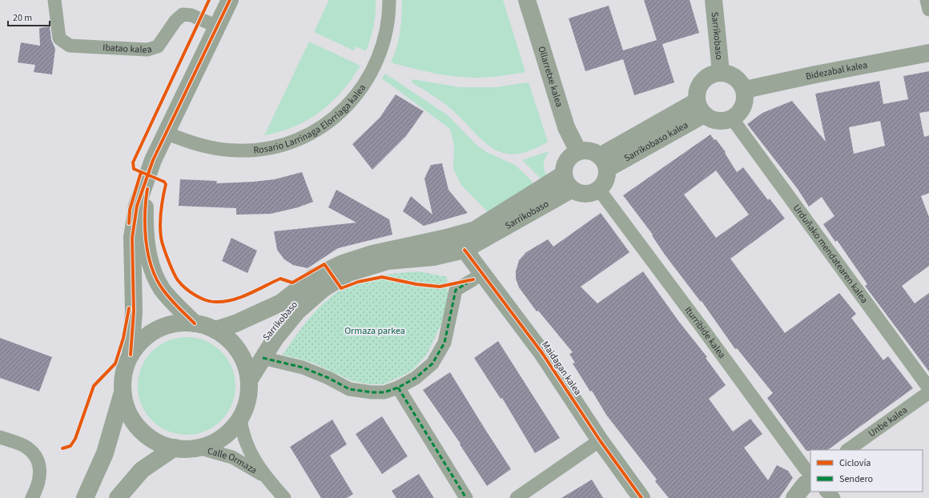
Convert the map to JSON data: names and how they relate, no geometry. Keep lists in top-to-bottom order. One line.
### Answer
{"streets":{"street":["Sarrikobaso","Ibatao kalea","Bidezabal kalea","Ollarretxe kalea","Rosario Larrinaga Elorriaga kalea","Sarrikobaso kalea","Urduñako mendatearen kalea","Iturribide kalea","Maidagan kalea","Unbe kalea","Calle Ormaza"]},"crossings":[["Sarrikobaso","Bidezabal kalea"],["Sarrikobaso","Ollarretxe kalea"],["Sarrikobaso","Sarrikobaso kalea"],["Sarrikobaso","Urduñako mendatearen kalea"],["Sarrikobaso","Iturribide kalea"],["Sarrikobaso","Maidagan kalea"],["Bidezabal kalea","Sarrikobaso kalea"],["Bidezabal kalea","Urduñako mendatearen kalea"],["Ollarretxe kalea","Sarrikobaso kalea"],["Ollarretxe kalea","Iturribide kalea"],["Sarrikobaso kalea","Urduñako mendatearen kalea"],["Sarrikobaso kalea","Iturribide kalea"]],"parks":["Ormaza parkea"],"legend":["Ciclovía","Sendero"],"scale_bar":"20 m"}
